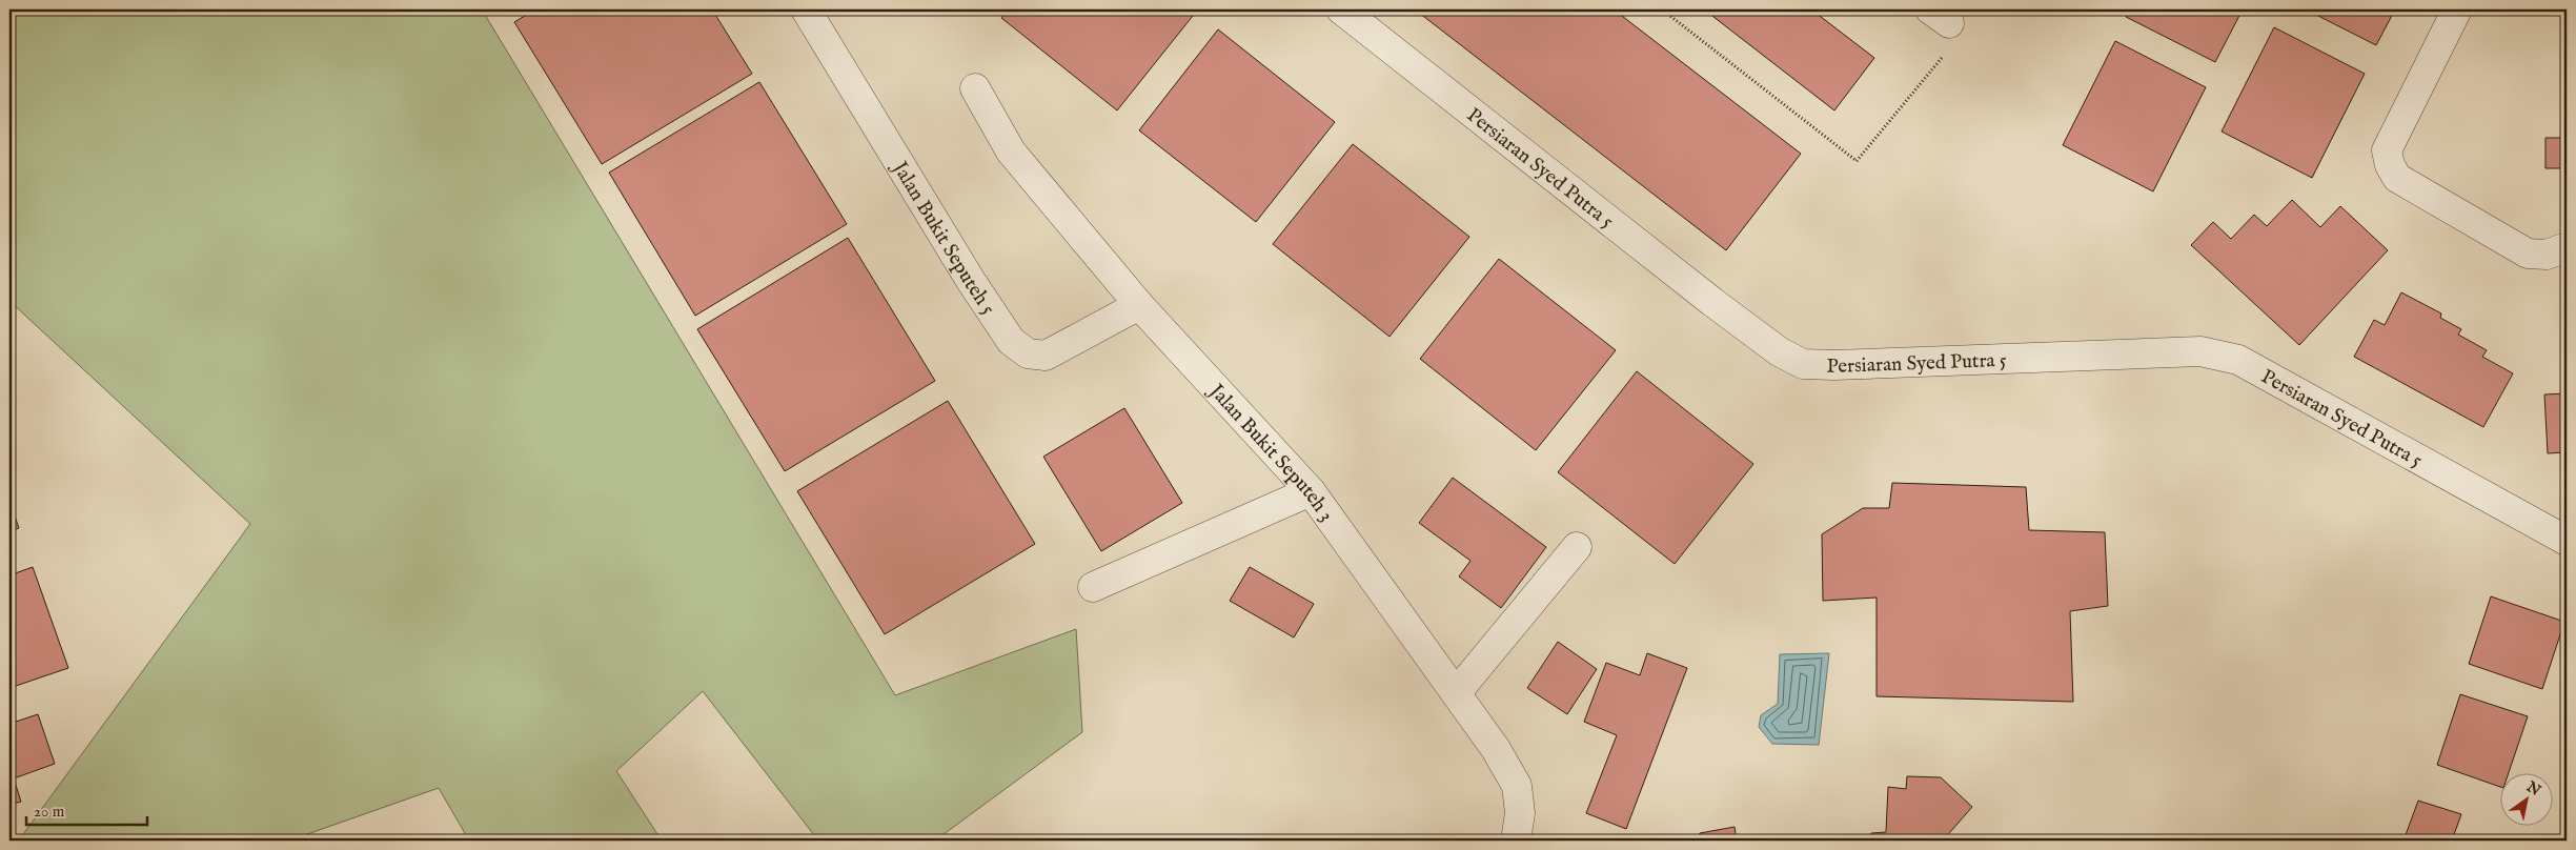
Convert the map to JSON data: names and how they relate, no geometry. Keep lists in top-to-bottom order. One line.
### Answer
{"streets":{"street":["Persiaran Syed Putra 5","Jalan Bukit Seputeh 5","Jalan Bukit Seputeh 3"]},"crossings":[["Jalan Bukit Seputeh 5","Jalan Bukit Seputeh 3"]],"scale_bar":"20 m","north":"top right"}
